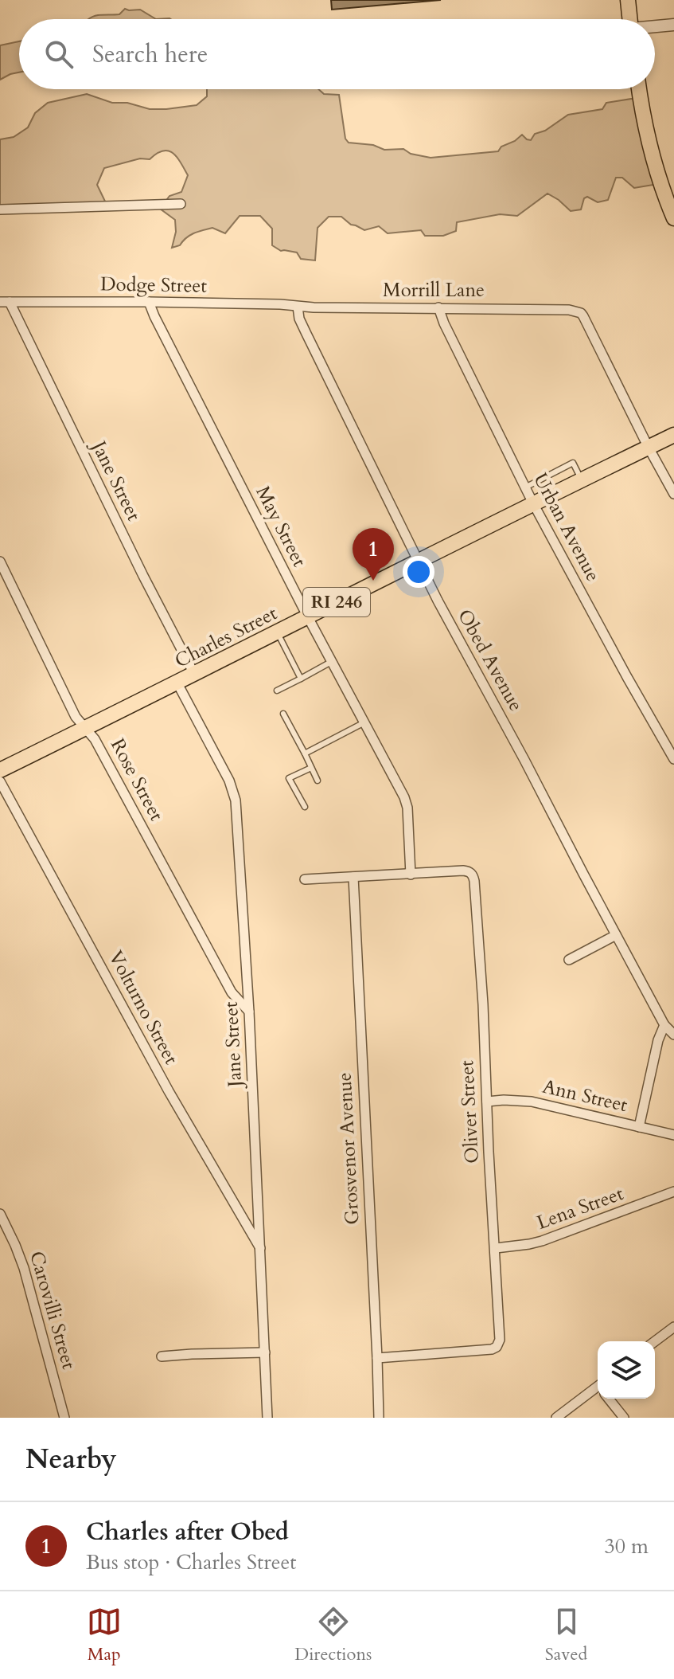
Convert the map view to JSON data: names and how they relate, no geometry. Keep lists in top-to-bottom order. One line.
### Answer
{"streets":{"main road":["RI 246","Charles Street"],"street":["Dodge Street","Morrill Lane","Jane Street","May Street","Urban Avenue","Obed Avenue","Rose Street","Volturno Street","Ann Street","Oliver Street","Grosvenor Avenue","Lena Street","Carovilli Street"]},"crossings":[["Dodge Street","Morrill Lane"],["Dodge Street","Jane Street"],["Dodge Street","May Street"],["Dodge Street","Obed Avenue"],["Morrill Lane","Urban Avenue"],["Morrill Lane","Charles Street"],["Morrill Lane","Obed Avenue"],["Jane Street","Charles Street"],["Jane Street","Rose Street"],["Jane Street","Volturno Street"],["May Street","Charles Street"],["May Street","Oliver Street"],["Urban Avenue","Charles Street"],["Charles Street","Obed Avenue"],["Charles Street","Rose Street"],["Ann Street","Oliver Street"],["Oliver Street","Grosvenor Avenue"],["Oliver Street","Lena Street"]],"page":{"search":"Search here","pins":"1","heading":"Nearby","list":[{"mark":"1","name":"Charles after Obed","note":"Bus stop · Charles Street","value":"30 m"}],"nav":["Map","Directions","Saved"]}}
